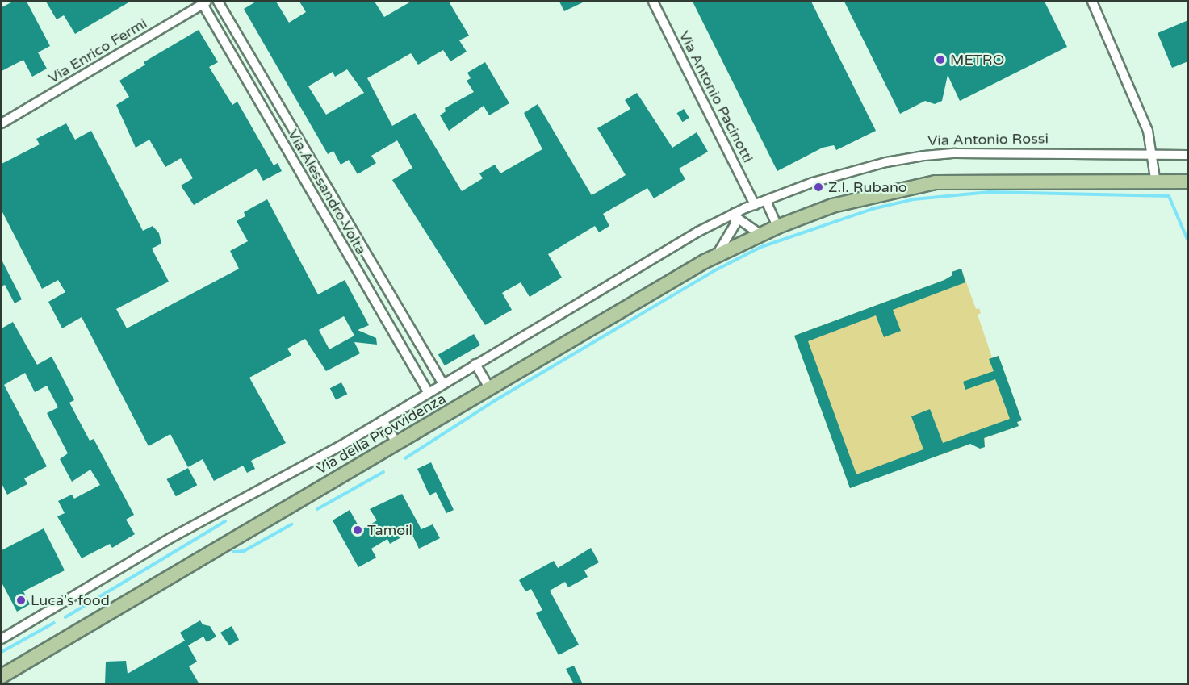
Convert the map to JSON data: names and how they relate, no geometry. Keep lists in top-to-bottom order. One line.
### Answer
{"streets":{"main road":["Via della Provvidenza"],"street":["Via Enrico Fermi","Via Antonio Pacinotti","Via Antonio Rossi","Via Alessandro Volta"]},"crossings":[["Via Enrico Fermi","Via Alessandro Volta"],["Via Alessandro Volta","Via della Provvidenza"]],"places":["METRO","Z.I. Rubano","Tamoil","Luca's food"]}
